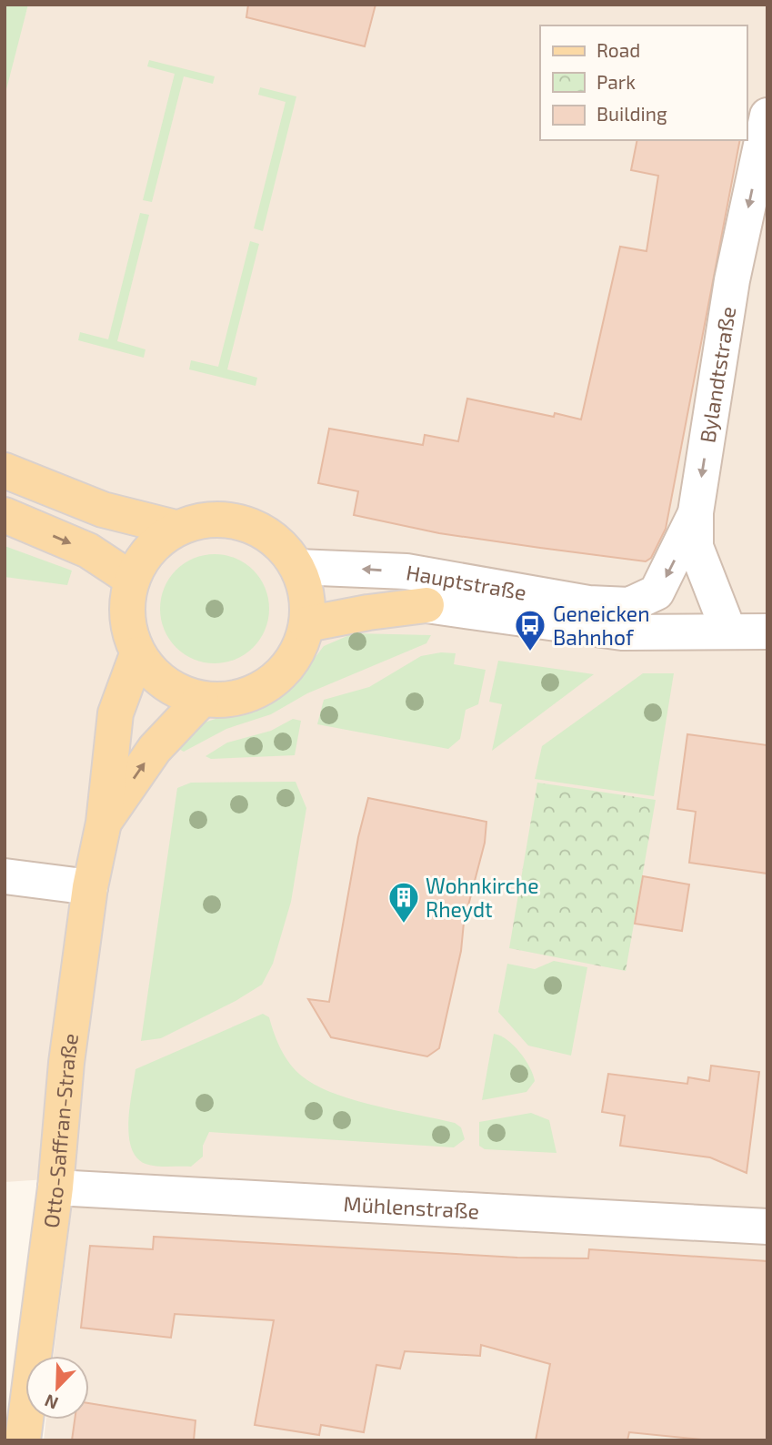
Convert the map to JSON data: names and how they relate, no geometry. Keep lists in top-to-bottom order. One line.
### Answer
{"streets":{"main road":["Otto-Saffran-Straße"],"street":["Bylandtstraße","Hauptstraße","Mühlenstraße"]},"crossings":[["Bylandtstraße","Hauptstraße"],["Hauptstraße","Otto-Saffran-Straße"],["Otto-Saffran-Straße","Mühlenstraße"]],"one_way":["Bylandtstraße"],"places":{"bus stop":["Geneicken Bahnhof"],"building":["Wohnkirche Rheydt"]},"legend":["Road","Park","Building"],"north":"bottom left"}
